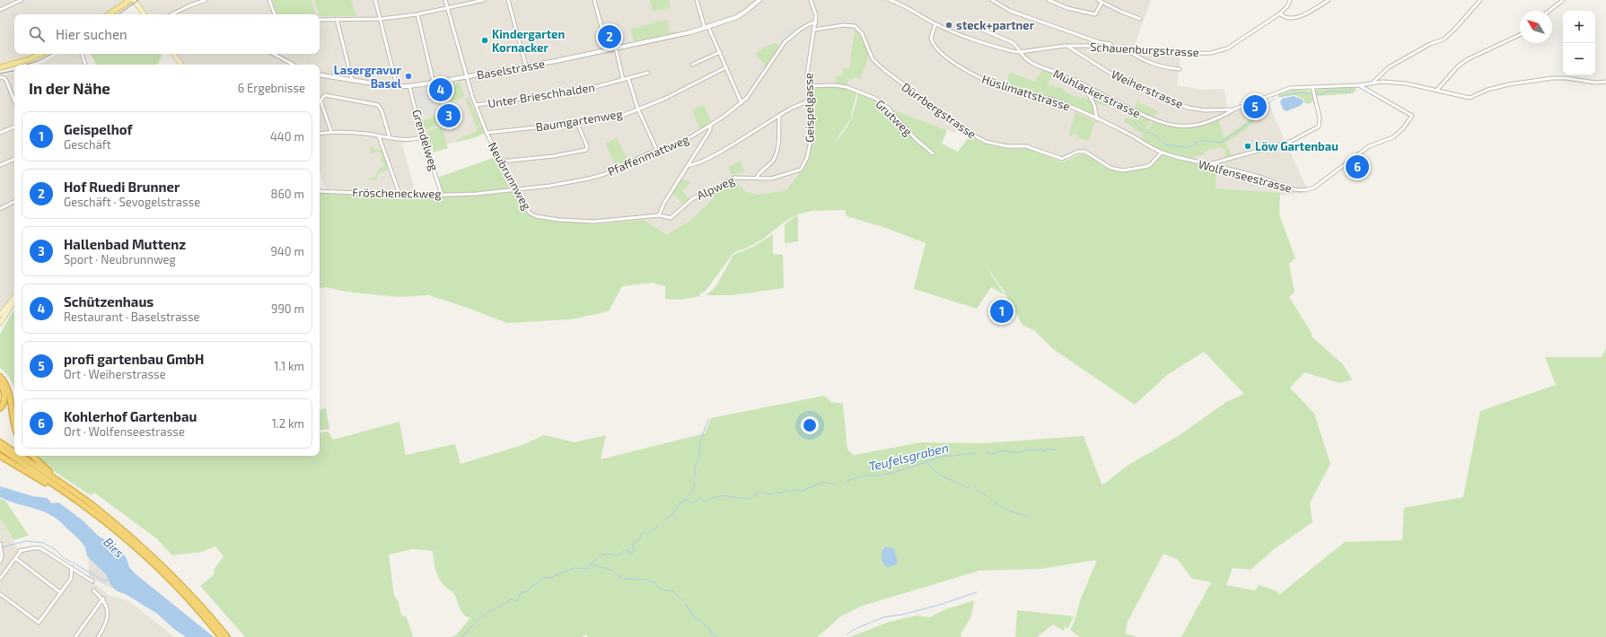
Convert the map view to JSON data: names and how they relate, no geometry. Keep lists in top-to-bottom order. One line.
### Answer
{"streets":{"street":["Schauenburgstrasse","Baselstrasse","Weiherstrasse","Hüslimattstrasse","Mühlackerstrasse","Unter Brieschhalden","Geispelgasse","Dürrbergstrasse","Grutweg","Baumgartenweg","Grendelweg","Pfaffenmattweg","Neubrunnweg","Wolfenseestrasse","Alpweg","Fröscheneckweg"]},"crossings":[["Schauenburgstrasse","Weiherstrasse"],["Schauenburgstrasse","Mühlackerstrasse"],["Baselstrasse","Grendelweg"],["Baselstrasse","Neubrunnweg"],["Weiherstrasse","Mühlackerstrasse"],["Weiherstrasse","Wolfenseestrasse"],["Hüslimattstrasse","Dürrbergstrasse"],["Hüslimattstrasse","Wolfenseestrasse"],["Unter Brieschhalden","Neubrunnweg"],["Geispelgasse","Dürrbergstrasse"],["Geispelgasse","Grutweg"],["Geispelgasse","Pfaffenmattweg"],["Geispelgasse","Alpweg"],["Dürrbergstrasse","Wolfenseestrasse"],["Baumgartenweg","Neubrunnweg"],["Grendelweg","Fröscheneckweg"],["Pfaffenmattweg","Neubrunnweg"],["Pfaffenmattweg","Fröscheneckweg"],["Neubrunnweg","Alpweg"]],"water":["Teufelsgraben","Birs"],"places":["steck+partner","Kindergarten Kornacker","Lasergravur Basel","Löw Gartenbau"],"north":"top left","page":{"map_buttons":["+","−"],"search":"Hier suchen","pins":["2","4","5","3","6","1"],"heading":["In der Nähe","6 Ergebnisse"],"list":[{"mark":"1","name":"Geispelhof","note":"Geschäft","value":"440 m"},{"mark":"2","name":"Hof Ruedi Brunner","note":"Geschäft · Sevogelstrasse","value":"860 m"},{"mark":"3","name":"Hallenbad Muttenz","note":"Sport · Neubrunnweg","value":"940 m"},{"mark":"4","name":"Schützenhaus","note":"Restaurant · Baselstrasse","value":"990 m"},{"mark":"5","name":"profi gartenbau GmbH","note":"Ort · Weiherstrasse","value":"1.1 km"},{"mark":"6","name":"Kohlerhof Gartenbau","note":"Ort · Wolfenseestrasse","value":"1.2 km"}]}}
